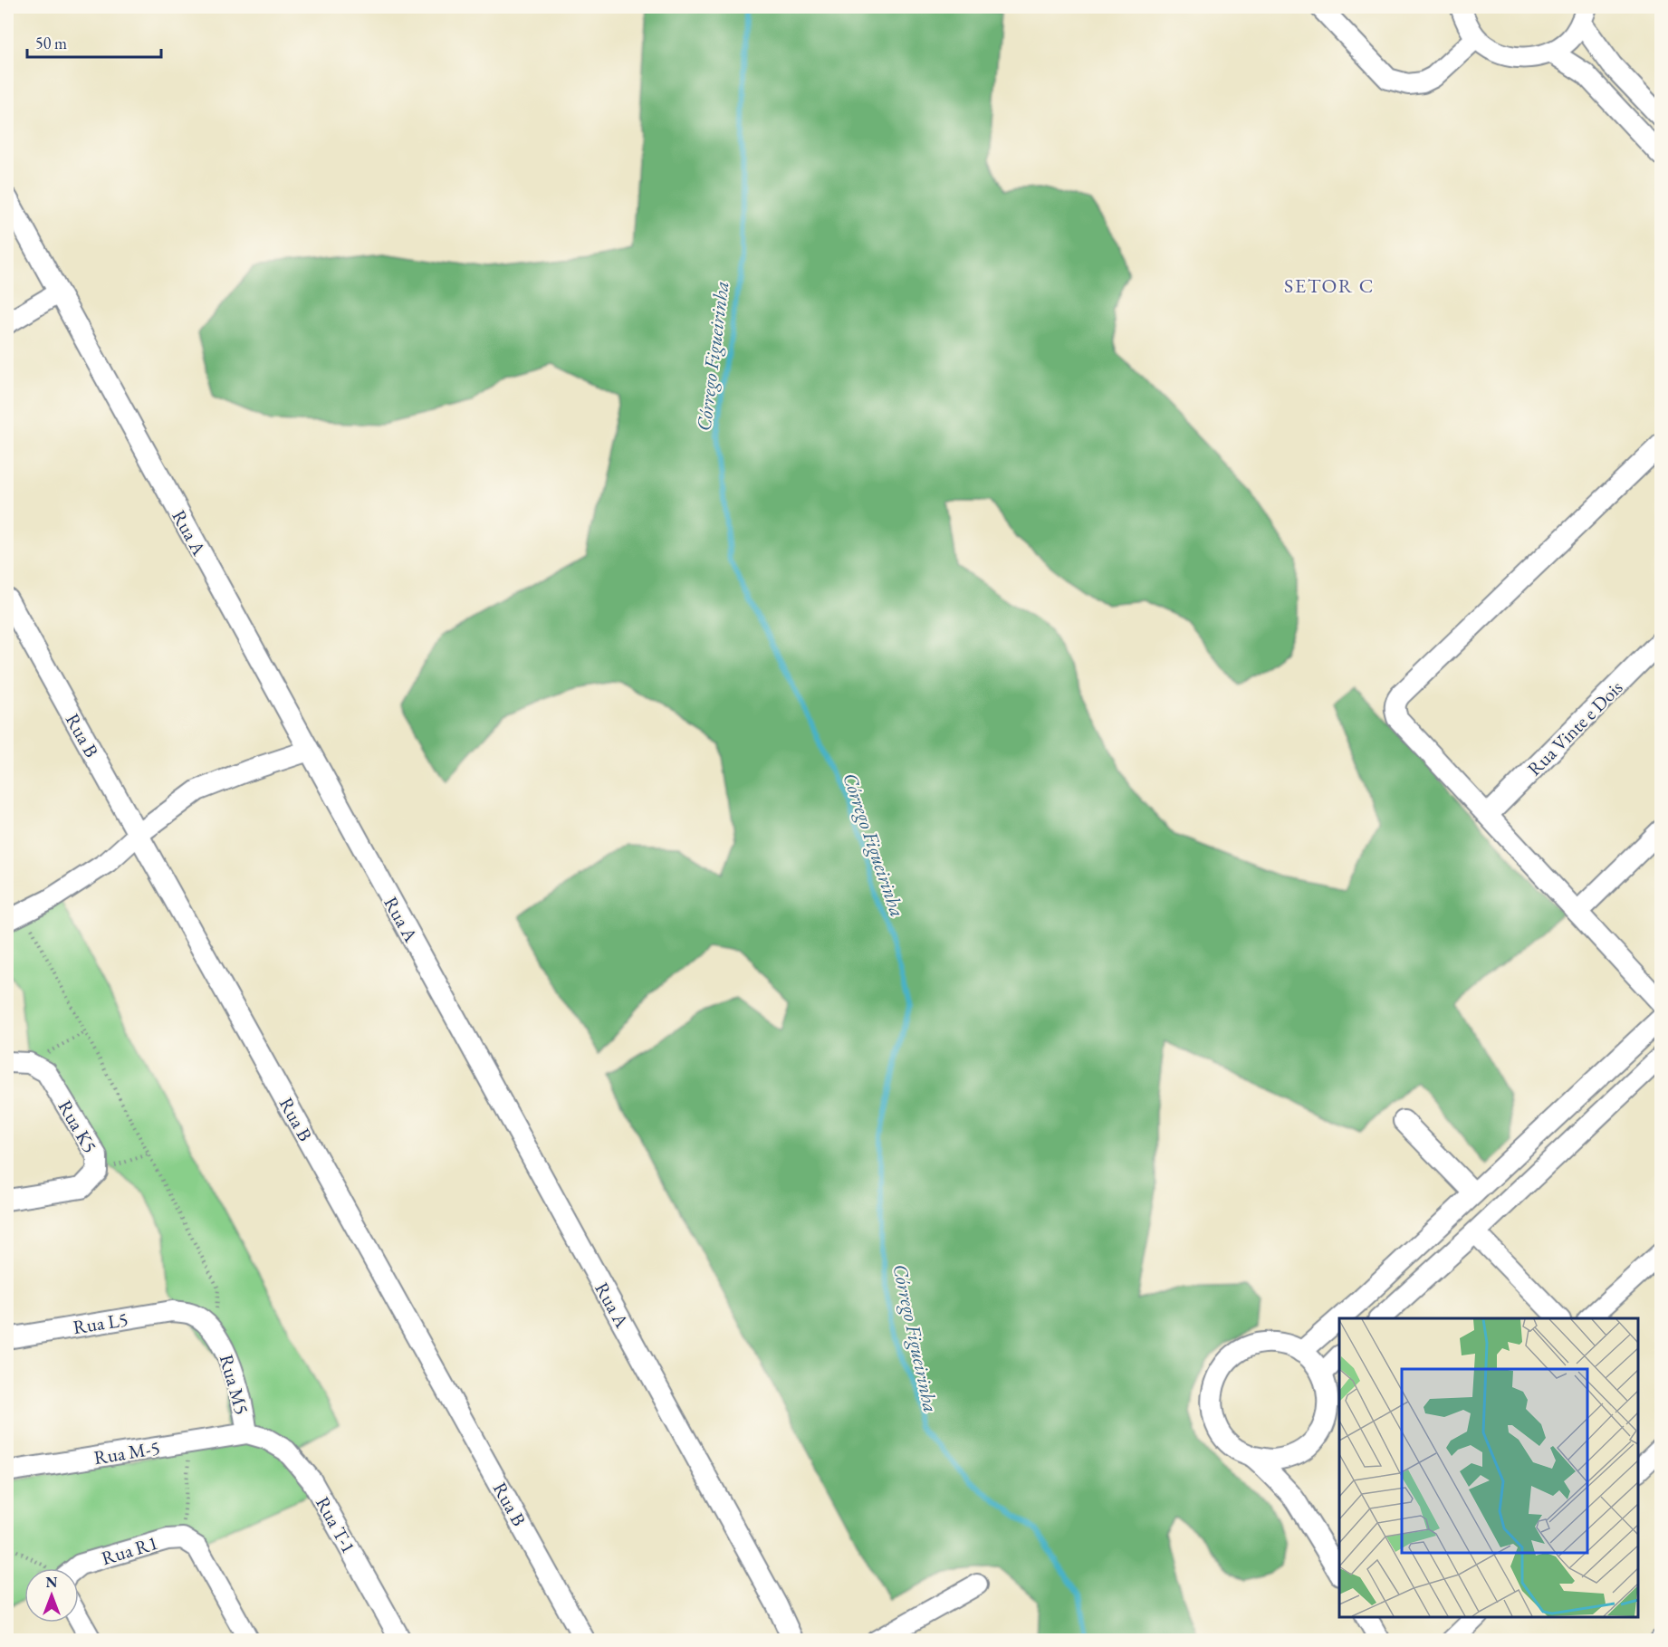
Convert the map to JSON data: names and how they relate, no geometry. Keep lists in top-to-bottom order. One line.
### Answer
{"streets":{"street":["Rua A","Rua Vinte e Dois","Rua B","Rua K5","Rua L5","Rua M5","Rua M-5","Rua T-1","Rua R1"]},"crossings":[["Rua L5","Rua M5"],["Rua M5","Rua M-5"],["Rua M5","Rua T-1"],["Rua M-5","Rua T-1"]],"districts":["SETOR C"],"water":["Córrego Figueirinha"],"scale_bar":"50 m","north":"top"}
